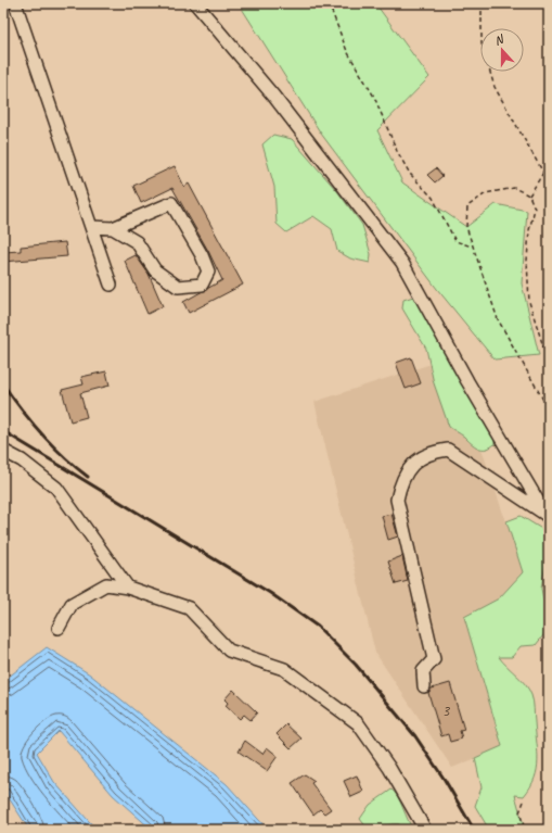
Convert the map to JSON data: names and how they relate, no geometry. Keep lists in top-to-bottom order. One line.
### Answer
{"house_numbers":["3"],"north":"top"}
